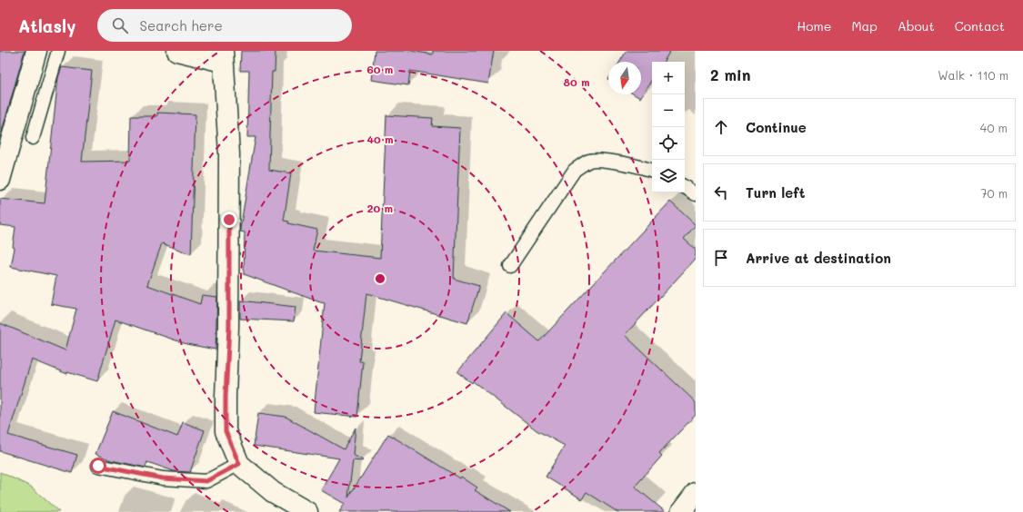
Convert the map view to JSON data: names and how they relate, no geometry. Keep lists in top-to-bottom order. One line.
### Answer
{"north":"bottom","page":{"header":"Atlasly","search":"Search here","nav":["Home","Map","About","Contact"],"heading":["2 min","Walk · 110 m"],"map_buttons":["+","−"],"list":[["Continue","40 m"],["Turn left","70 m"],"Arrive at destination"]},"rings":["60 m","80 m","40 m","20 m"]}
